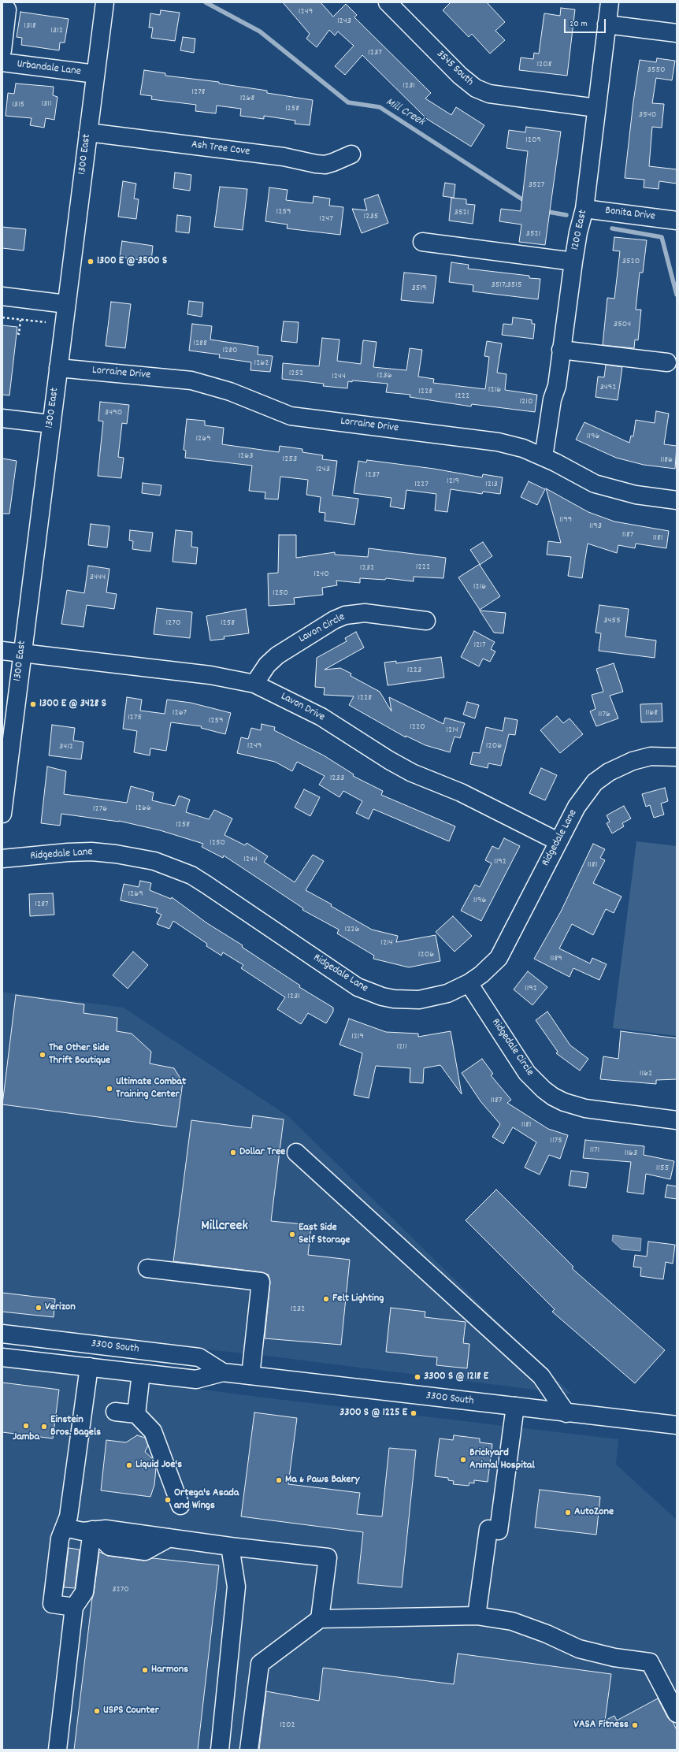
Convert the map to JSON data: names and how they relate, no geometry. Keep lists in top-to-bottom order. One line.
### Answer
{"streets":{"street":["Urbandale Lane","3545 South","Ash Tree Cove","1300 East","Bonita Drive","1200 East","Lorraine Drive","Lavon Circle","Lavon Drive","Ridgedale Lane","Ridgedale Circle","3300 South"]},"crossings":[["Urbandale Lane","1300 East"],["3545 South","1200 East"],["Ash Tree Cove","1300 East"],["1300 East","Lorraine Drive"],["1300 East","Lavon Drive"],["Bonita Drive","1200 East"],["1200 East","Lorraine Drive"],["Lavon Circle","Lavon Drive"],["Lavon Drive","Ridgedale Lane"],["Ridgedale Lane","Ridgedale Circle"]],"districts":["Millcreek"],"water":["Mill Creek"],"places":["1300 E @ 3500 S","1300 E @ 3428 S","The Other Side Thrift Boutique","Ultimate Combat Training Center","Dollar Tree","East Side Self Storage","Felt Lighting","Verizon","3300 S @ 1218 E","3300 S @ 1225 E","Jamba","Einstein Bros. Bagels","Brickyard Animal Hospital","Liquid Joe's","Ma & Paws Bakery","Ortega's Asada and Wings","AutoZone","Harmons","USPS Counter","VASA Fitness"],"house_numbers":["1249","1243","1318","1312","1237","1208","3550","1231","1278","1268","1311","1315","1258","3540","1209","3527","1259","3521","1235","1247","3521","3520","3517;3515","3519","3504","1288","1280","1262","1252","1236","1244","3492","1216","1228","1222","1210","3490","1196","1269","1263","1253","1186","1243","1237","1219","1227","1213","1199","1193","1187","1181","1222","1232","1240","3444","1216","1250","3455","1270","1258","1217","1223","1228","1267","1168","1176","1275","1259","1220","1214","1249","1206","3412","1233","1266","1276","1258","1250","1244","1192","1181","1269","1196","1287","1226","1214","1206","1189","1192","1231","1219","1211","1162","1187","1181","1175","1171","1163","1155","1232","3270","1202"],"scale_bar":"20 m"}
